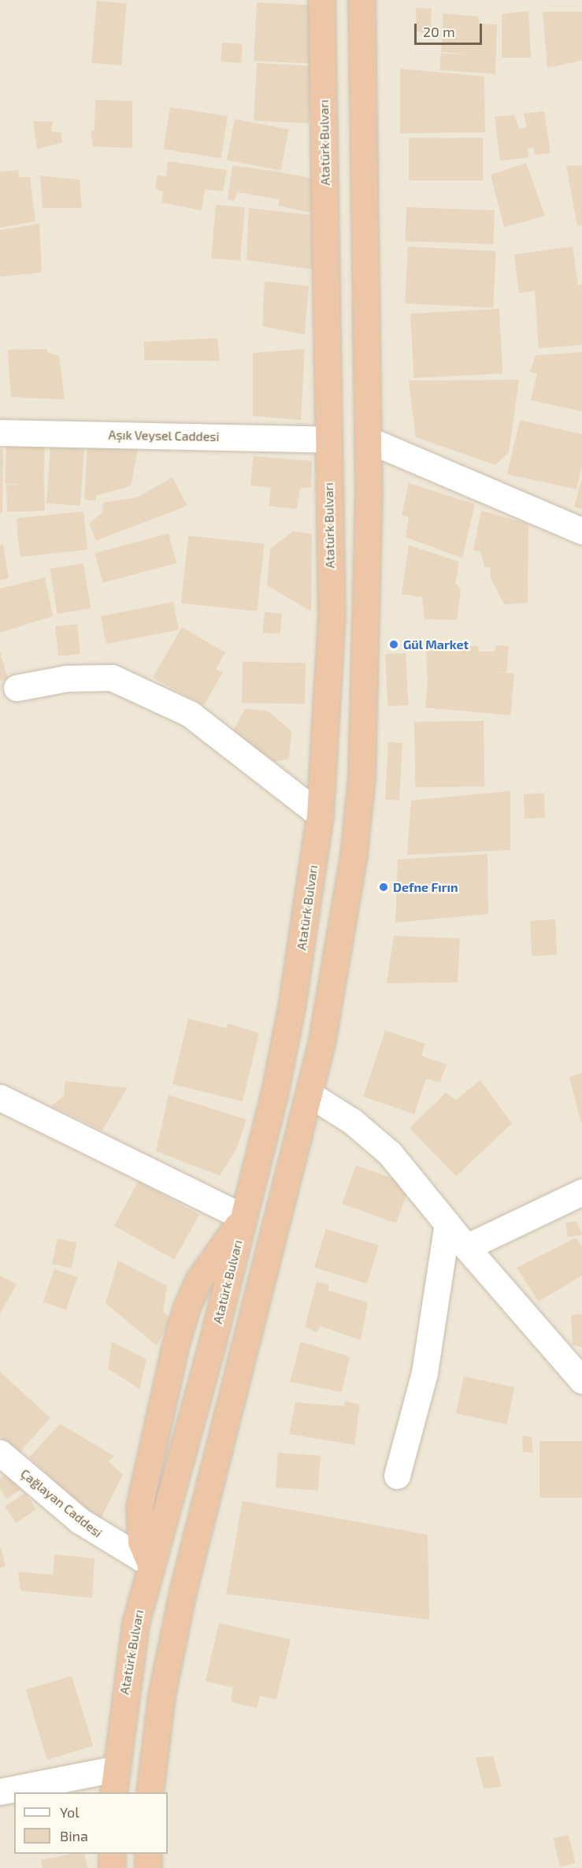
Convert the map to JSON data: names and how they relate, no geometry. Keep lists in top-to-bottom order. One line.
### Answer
{"streets":{"highway":["Atatürk Bulvarı"],"street":["Aşık Veysel Caddesi","Çağlayan Caddesi"]},"crossings":[["Atatürk Bulvarı","Aşık Veysel Caddesi"],["Atatürk Bulvarı","Çağlayan Caddesi"]],"places":["Gül Market","Defne Fırın"],"legend":["Yol","Bina"],"scale_bar":"20 m"}
